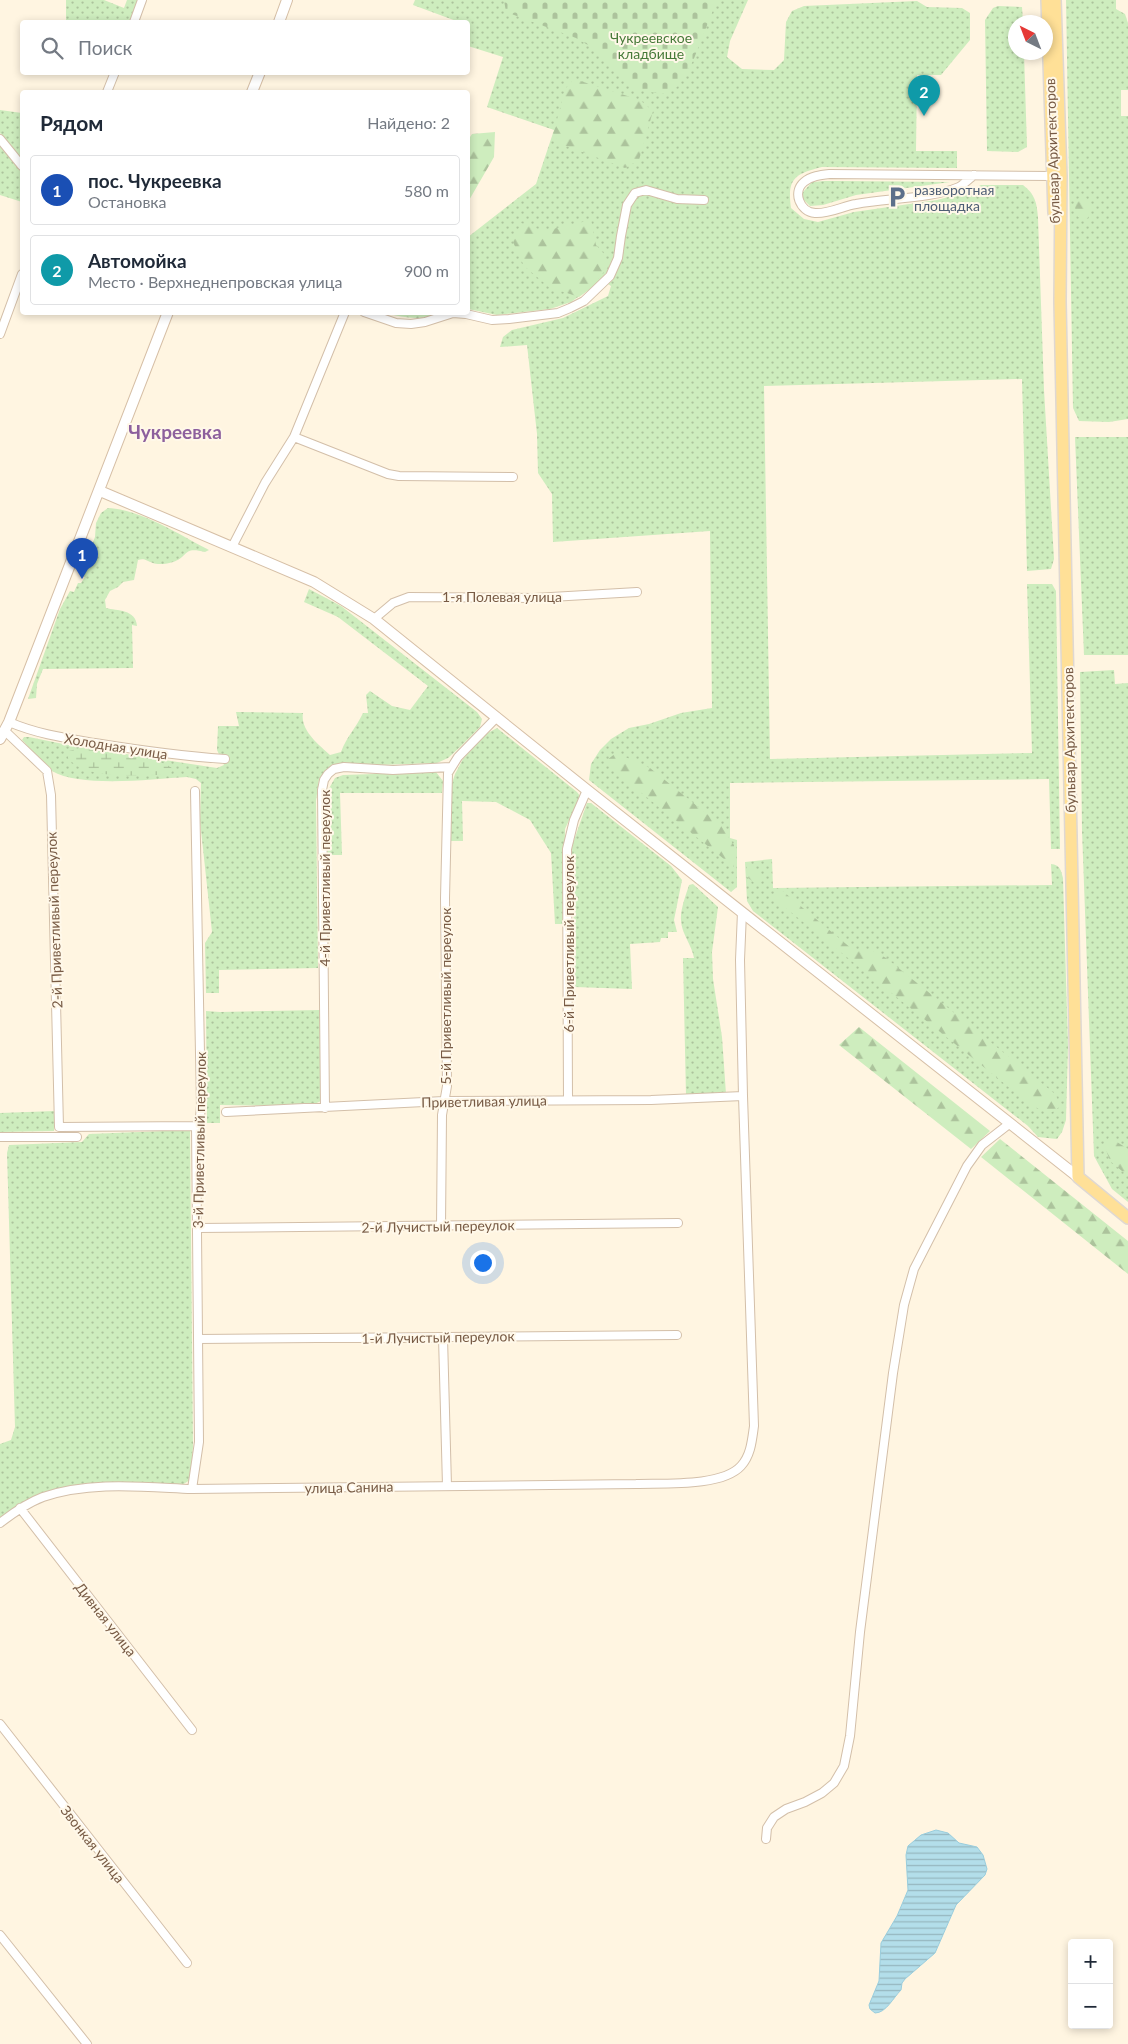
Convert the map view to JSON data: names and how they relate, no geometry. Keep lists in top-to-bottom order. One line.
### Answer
{"streets":{"main road":["бульвар Архитекторов"],"street":["1-я Полевая улица","Холодная улица","4-й Приветливый переулок","2-й Приветливый переулок","6-й Приветливый переулок","5-й Приветливый переулок","Приветливая улица","3-й Приветливый переулок","2-й Лучистый переулок","1-й Лучистый переулок","улица Санина","Дивная улица","Звонкая улица"]},"crossings":[["Холодная улица","2-й Приветливый переулок"],["4-й Приветливый переулок","5-й Приветливый переулок"],["4-й Приветливый переулок","Приветливая улица"],["2-й Приветливый переулок","3-й Приветливый переулок"],["6-й Приветливый переулок","Приветливая улица"],["5-й Приветливый переулок","Приветливая улица"],["5-й Приветливый переулок","2-й Лучистый переулок"],["Приветливая улица","улица Санина"],["3-й Приветливый переулок","2-й Лучистый переулок"],["3-й Приветливый переулок","1-й Лучистый переулок"],["3-й Приветливый переулок","улица Санина"],["улица Санина","Дивная улица"]],"districts":["Чукреевка"],"parks":["Чукреевское кладбище"],"places":{"parking":["разворотная площадка"]},"north":"top left","page":{"search":"Поиск","pins":["2","1"],"heading":["Рядом","Найдено: 2"],"list":[{"mark":"1","name":"пос. Чукреевка","note":"Остановка","value":"580 m"},{"mark":"2","name":"Автомойка","note":"Место · Верхнеднепровская улица","value":"900 m"}],"map_buttons":["+","−"]}}
